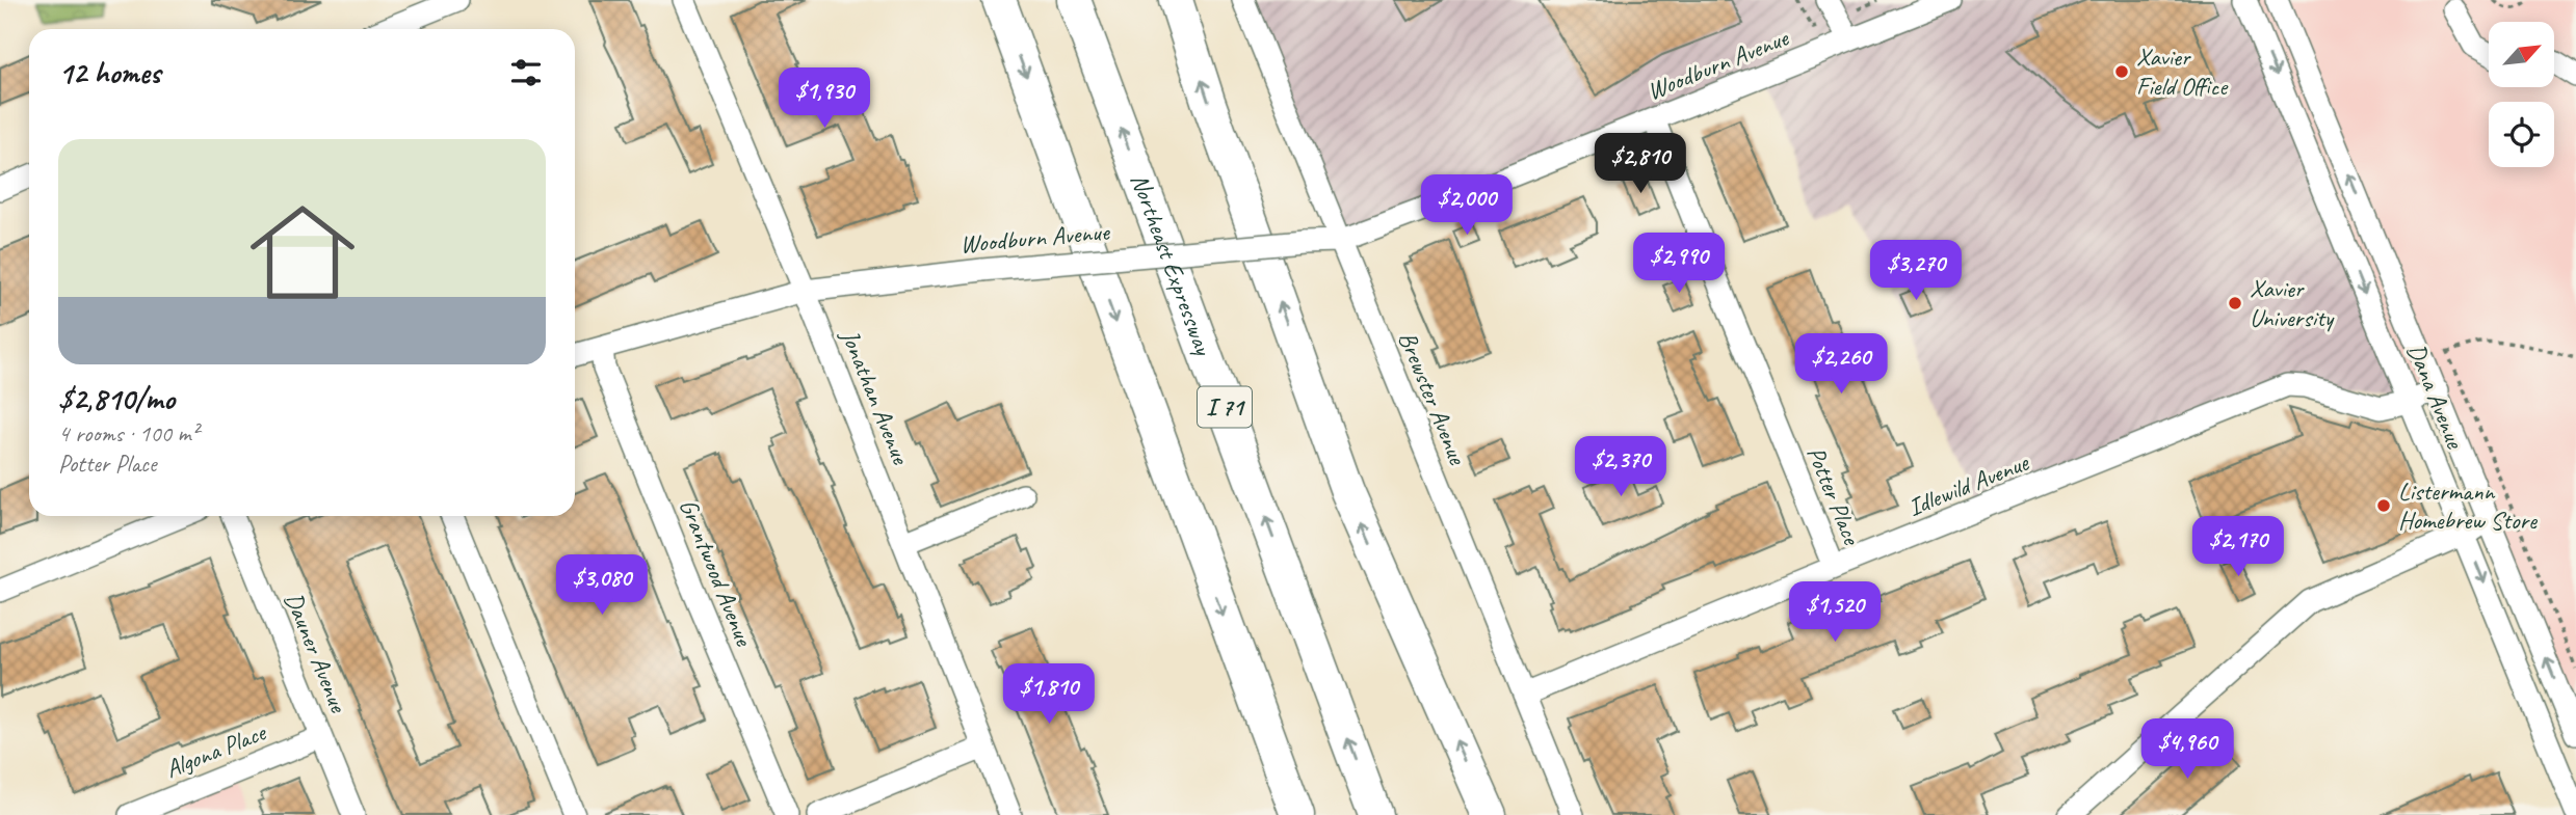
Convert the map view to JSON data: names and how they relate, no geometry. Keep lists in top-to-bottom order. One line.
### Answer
{"streets":{"highway":["Northeast Expressway","I 71"],"street":["Woodburn Avenue","Dana Avenue","Jonathan Avenue","Brewster Avenue","Idlewild Avenue","Potter Place","Grantwood Avenue","Dauner Avenue","Algona Place"]},"crossings":[["Woodburn Avenue","Jonathan Avenue"],["Woodburn Avenue","Brewster Avenue"],["Woodburn Avenue","Potter Place"],["Woodburn Avenue","Grantwood Avenue"],["Dana Avenue","Idlewild Avenue"],["Brewster Avenue","Idlewild Avenue"],["Idlewild Avenue","Potter Place"],["Dauner Avenue","Algona Place"]],"places":["Xavier Field Office","Xavier University","Listermann Homebrew Store"],"north":"top right","page":{"heading":"12 homes","price":["$1,930","$2,810","$2,000","$2,990","$3,270","$2,260","$2,370","$2,170","$3,080","$1,520","$1,810","$4,960"],"list":[{"name":"$2,810/mo","note":"4 rooms · 100 m² · Potter Place"}]}}
